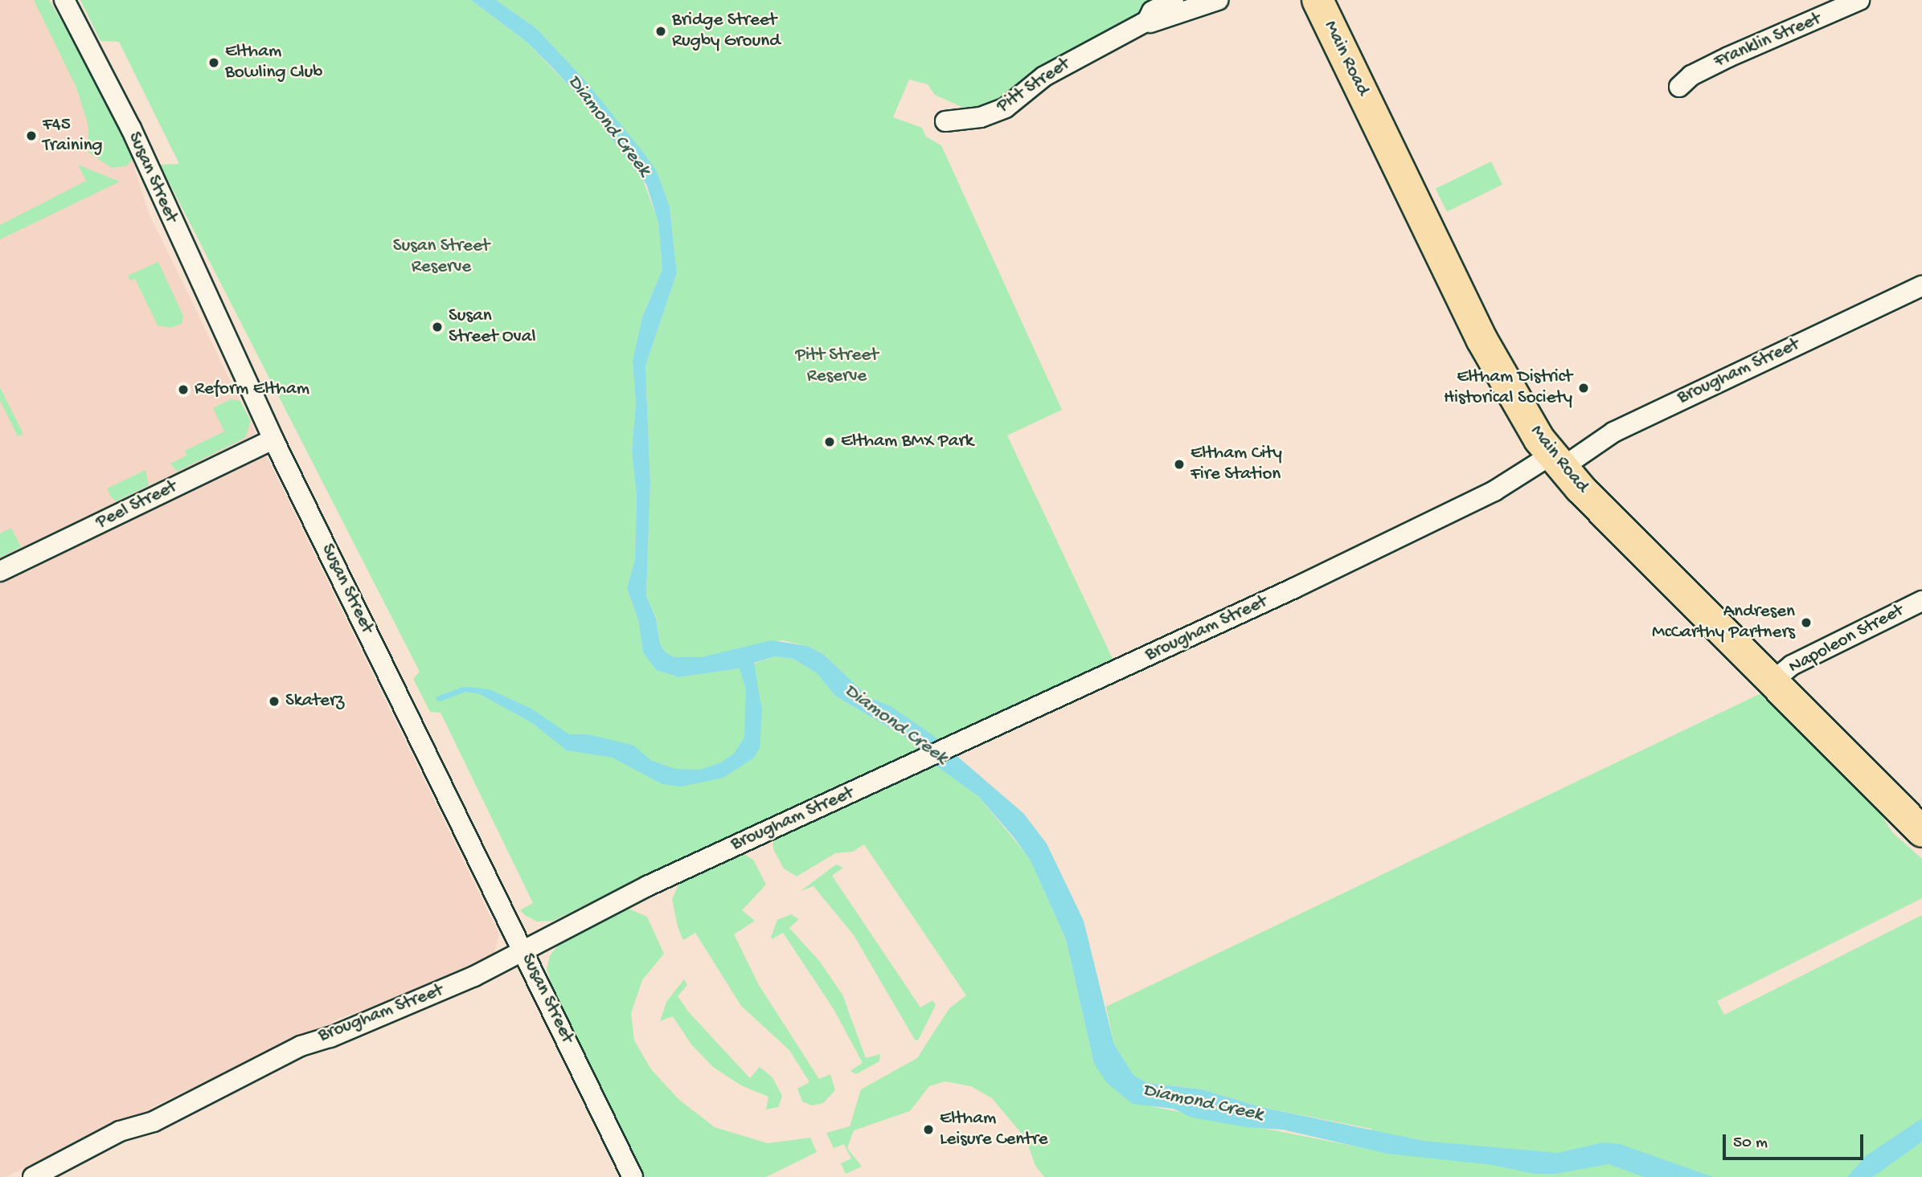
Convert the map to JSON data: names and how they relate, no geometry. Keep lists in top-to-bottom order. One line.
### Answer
{"streets":{"main road":["Main Road"],"street":["Franklin Street","Pitt Street","Susan Street","Brougham Street","Peel Street","Napoleon Street"]},"crossings":[["Main Road","Brougham Street"],["Main Road","Napoleon Street"],["Susan Street","Brougham Street"],["Susan Street","Peel Street"]],"water":["Diamond Creek"],"parks":["Susan Street Reserve","Pitt Street Reserve"],"places":["Bridge Street Rugby Ground","Eltham Bowling Club","F45 Training","Susan Street Oval","Eltham District Historical Society","Reform Eltham","Eltham BMX Park","Eltham City Fire Station","Andresen McCarthy Partners","Skaterz","Eltham Leisure Centre"],"scale_bar":"50 m"}
